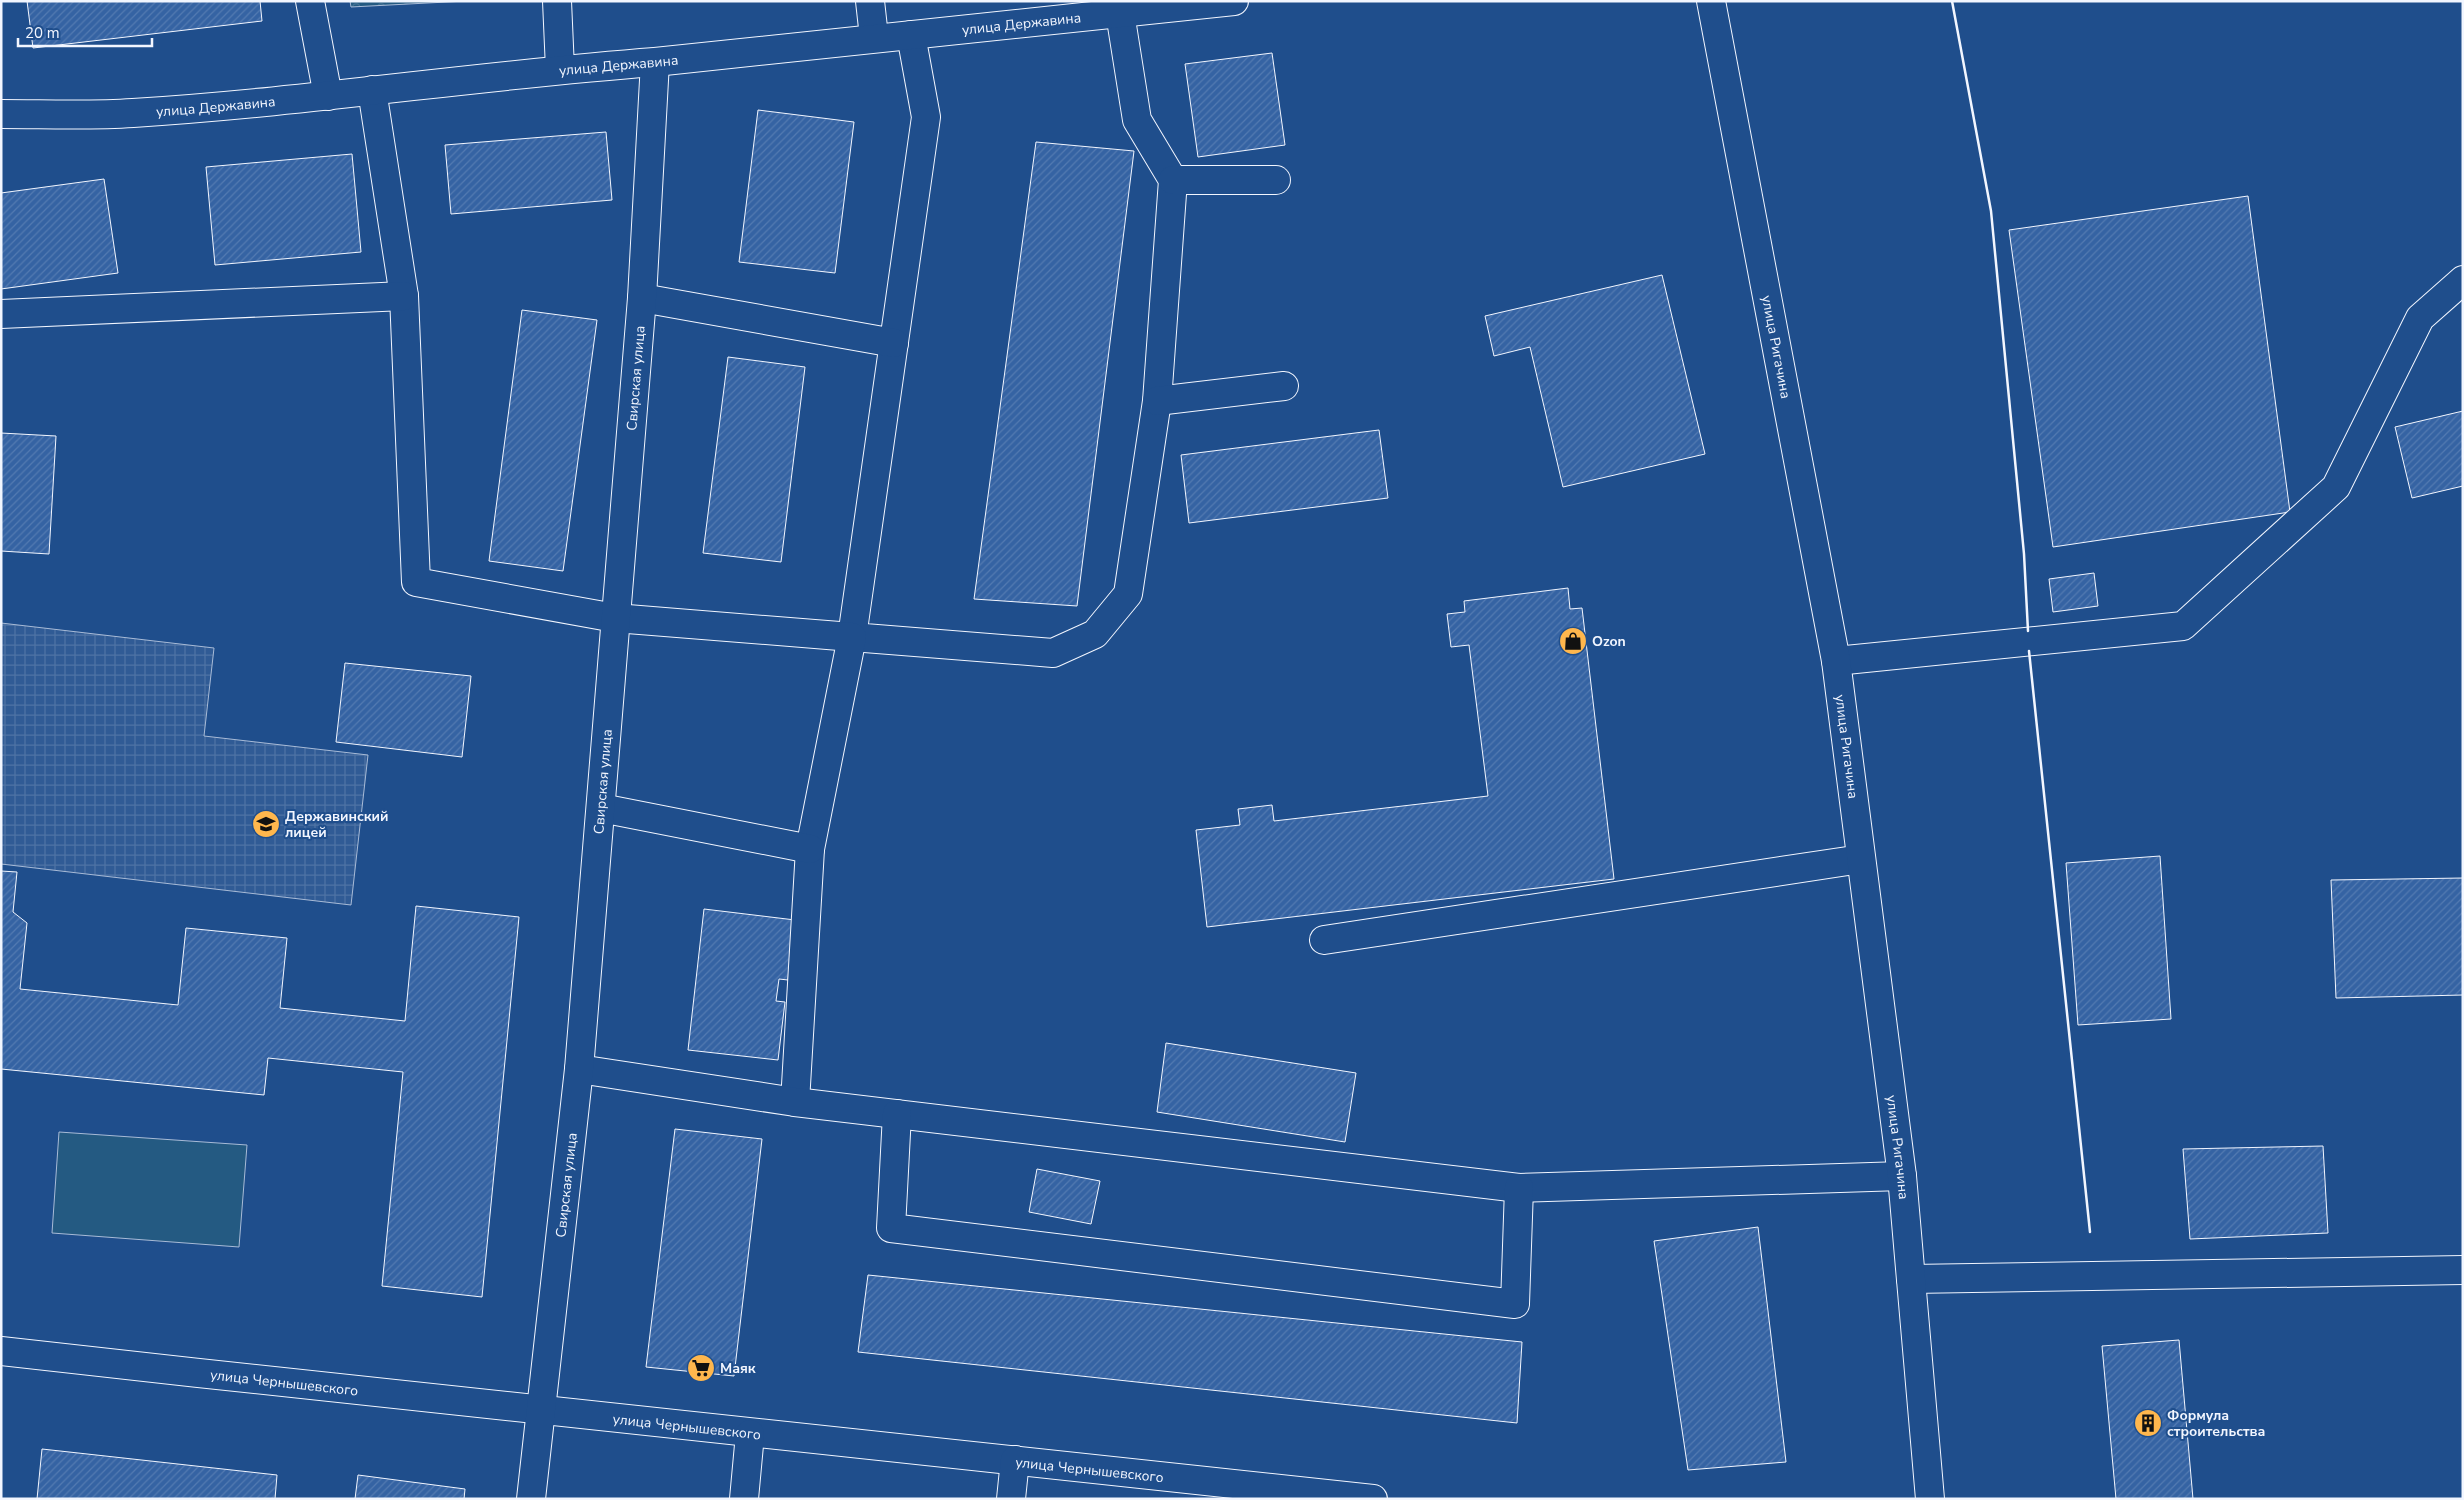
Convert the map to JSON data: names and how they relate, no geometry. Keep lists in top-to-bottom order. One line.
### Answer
{"streets":{"street":["улица Державина","улица Ригачина","Свирская улица","улица Чернышевского"]},"crossings":[["улица Державина","Свирская улица"],["Свирская улица","улица Чернышевского"]],"places":{"shop":["Ozon"],"school or university":["Державинский лицей"],"supermarket":["Маяк"],"building":["Формула строительства"]},"scale_bar":"20 m"}
